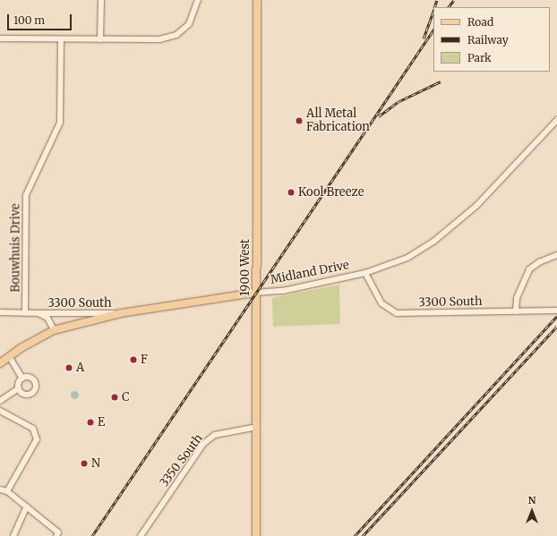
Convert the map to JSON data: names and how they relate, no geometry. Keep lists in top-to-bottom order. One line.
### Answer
{"streets":{"main road":["1900 West","Midland Drive"],"street":["Bouwhuis Drive","3300 South","3350 South"]},"crossings":[["Bouwhuis Drive","3300 South"],["1900 West","Midland Drive"],["1900 West","3350 South"],["Midland Drive","3300 South"]],"places":["All Metal Fabrication","Kool Breeze","F","A","C","E","N"],"legend":["Road","Railway","Park"],"scale_bar":"100 m","north":"top"}
